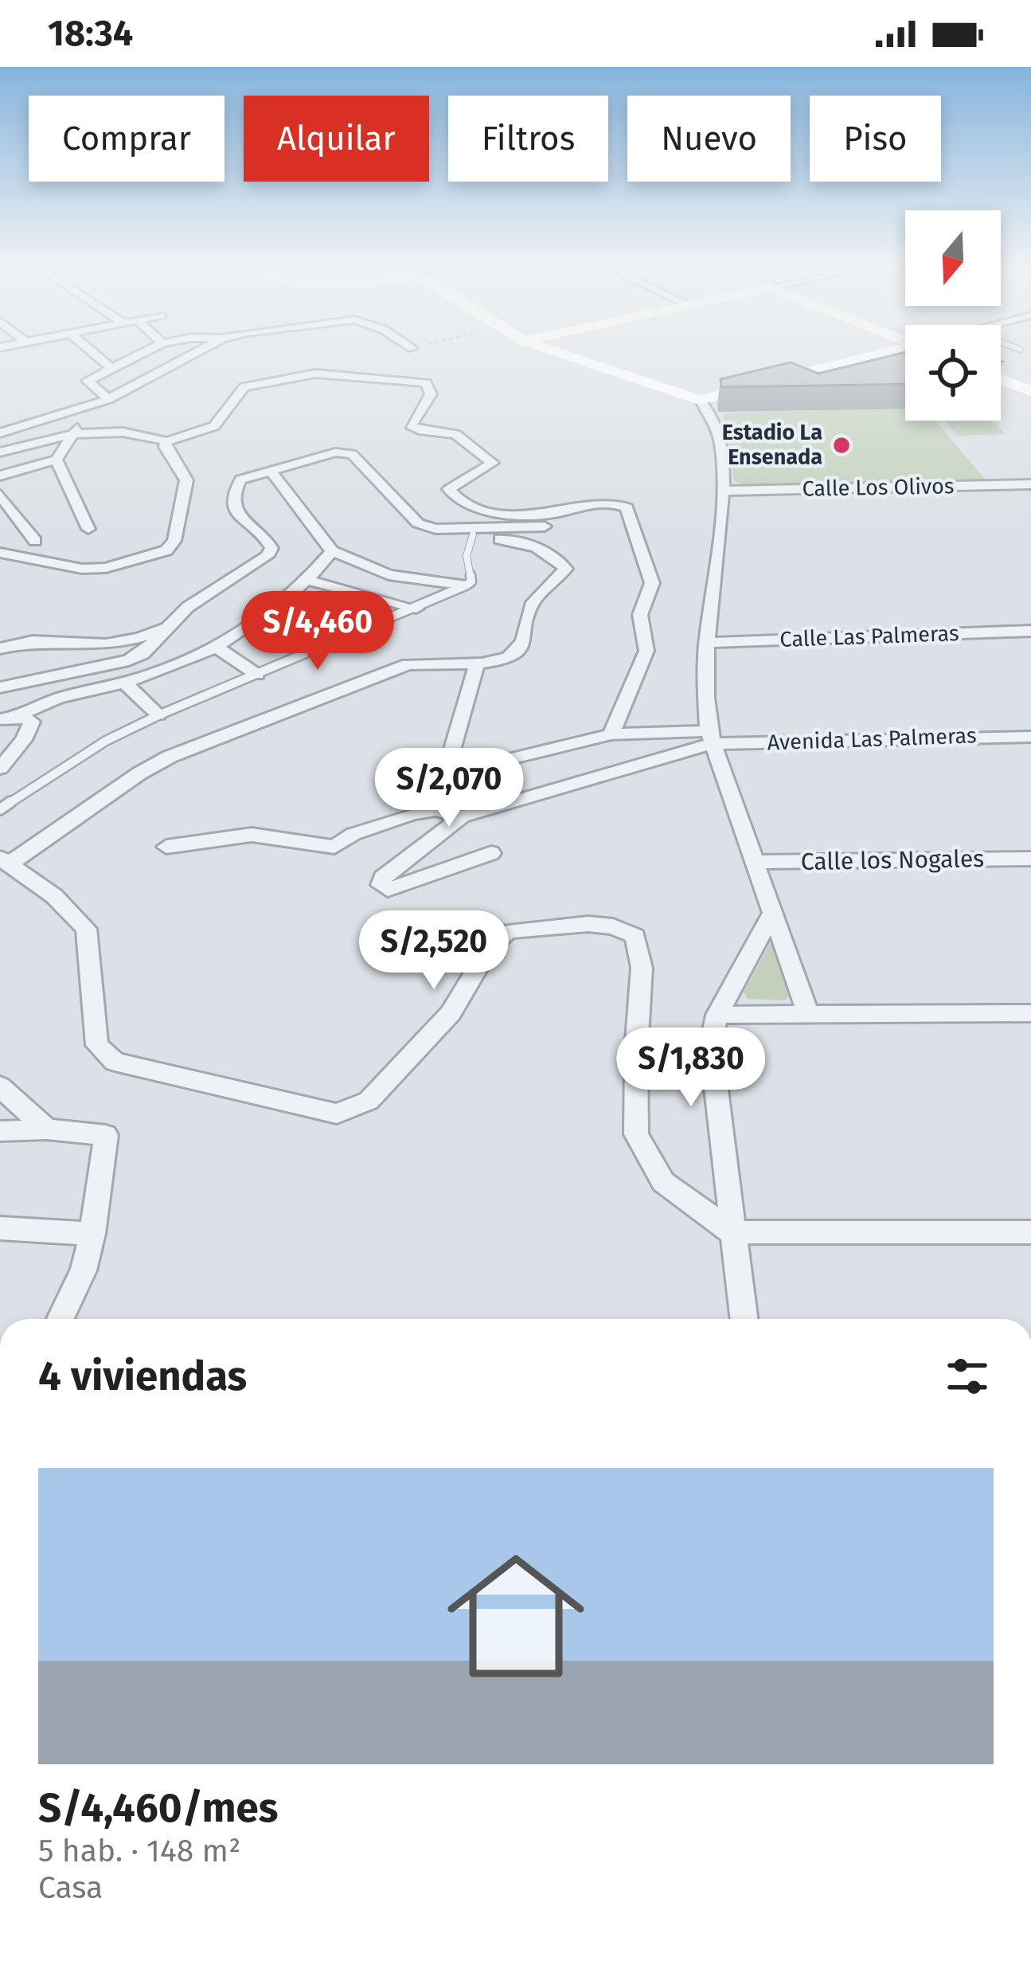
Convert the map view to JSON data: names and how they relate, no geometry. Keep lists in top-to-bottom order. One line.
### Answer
{"streets":{"street":["Calle Los Olivos","Calle Las Palmeras","Avenida Las Palmeras","Calle los Nogales"]},"places":["Estadio La Ensenada"],"north":"bottom","page":{"status":"18:34","chip":["Comprar","Alquilar","Filtros","Nuevo","Piso"],"price":["S/4,460","S/2,070","S/2,520","S/1,830"],"heading":"4 viviendas","list":[{"name":"S/4,460/mes","note":"5 hab. · 148 m² · Casa"}]}}
